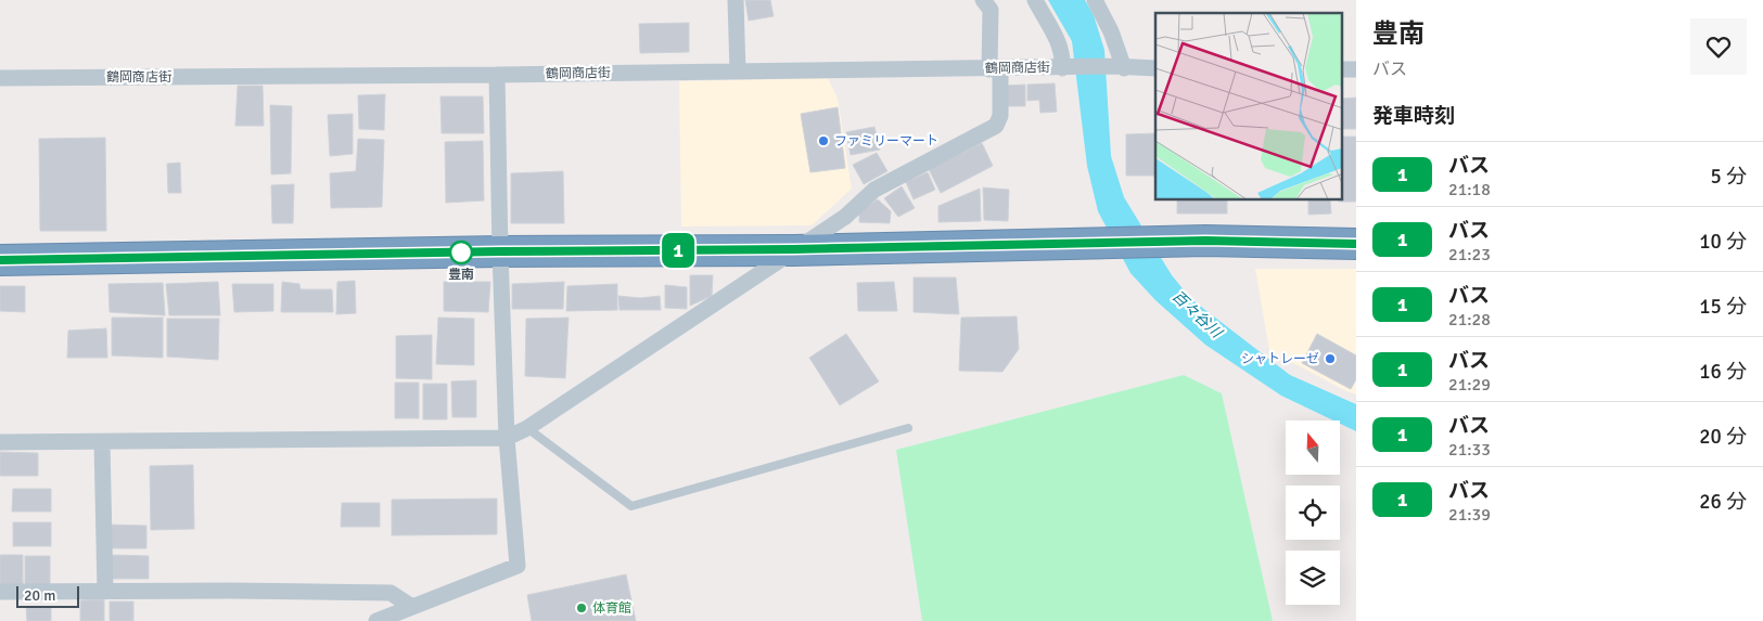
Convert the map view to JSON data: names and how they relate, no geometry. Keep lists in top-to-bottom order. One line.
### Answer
{"streets":{"street":["鶴岡商店街"]},"water":["百々谷川"],"places":["ファミリーマート","豊南","シャトレーゼ","体育館"],"lines":["bus line 1"],"scale_bar":"20 m","north":"top","page":{"on_map":"1","heading":[["豊南","バス"],"発車時刻"],"list":[{"mark":"1","name":"バス","note":"21:18","value":"5 分"},{"mark":"1","name":"バス","note":"21:23","value":"10 分"},{"mark":"1","name":"バス","note":"21:28","value":"15 分"},{"mark":"1","name":"バス","note":"21:29","value":"16 分"},{"mark":"1","name":"バス","note":"21:33","value":"20 分"},{"mark":"1","name":"バス","note":"21:39","value":"26 分"}],"scale":"20 m"}}
